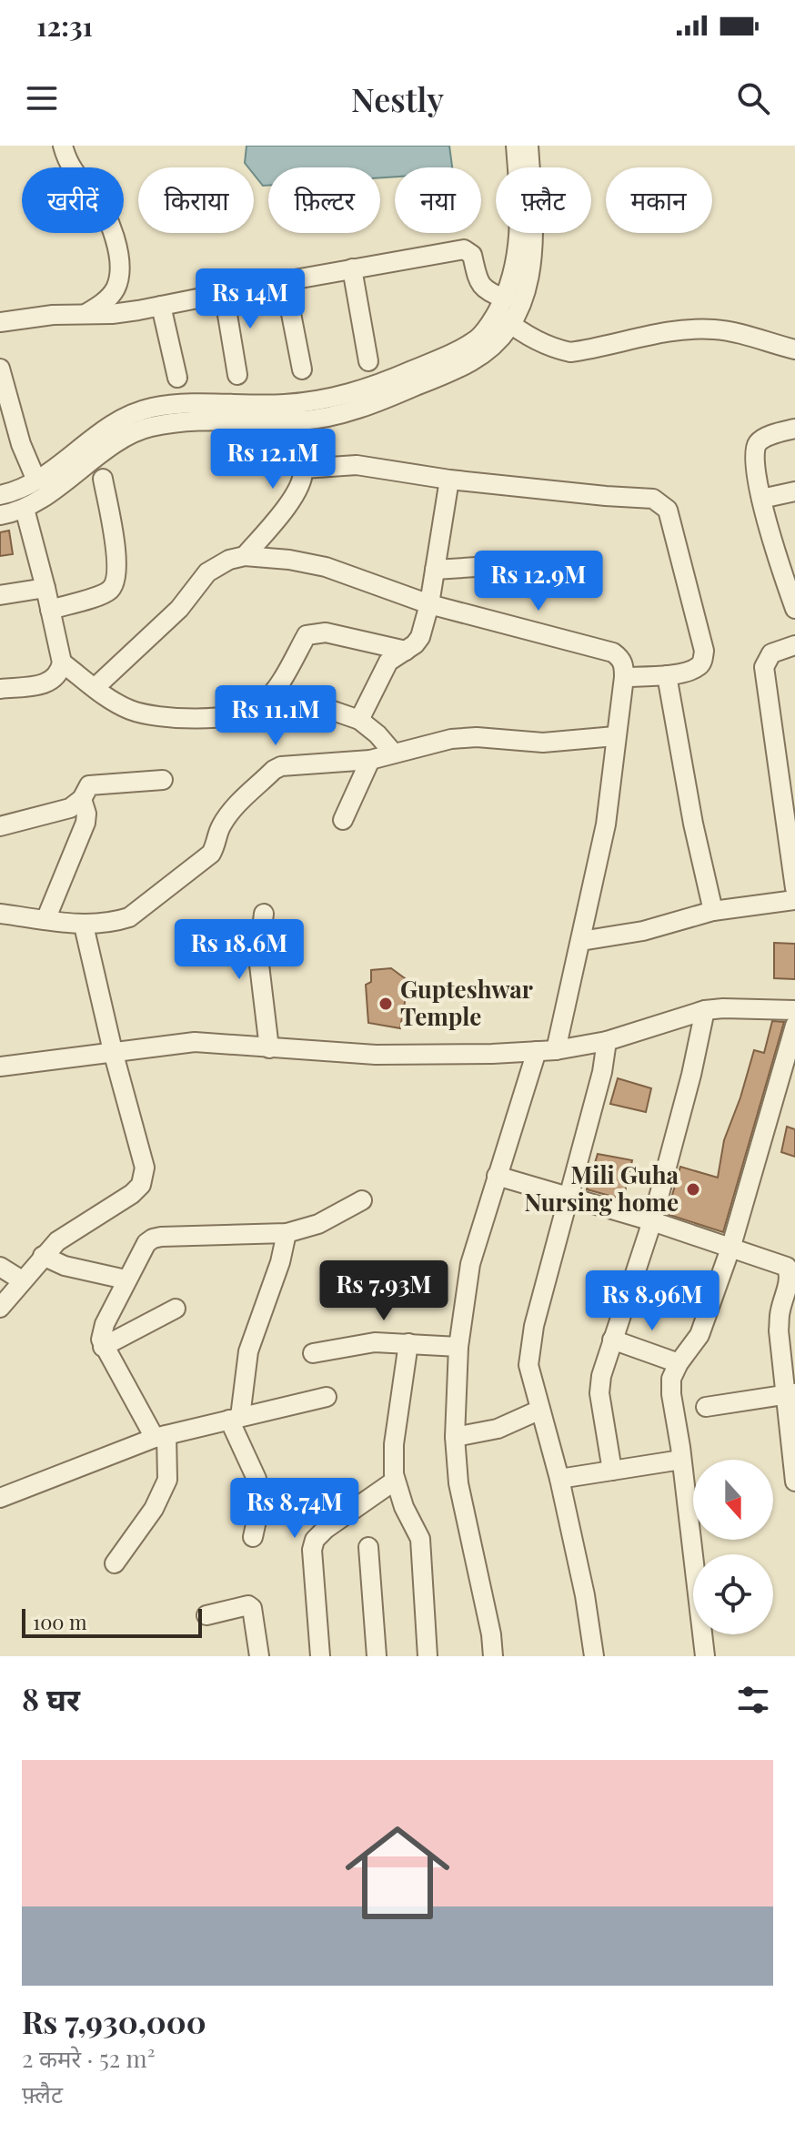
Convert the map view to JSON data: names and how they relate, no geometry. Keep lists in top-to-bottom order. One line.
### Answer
{"places":["Gupteshwar Temple","Mili Guha Nursing home"],"scale_bar":"100 m","north":"bottom","page":{"status":"12:31","header":"Nestly","chip":["खरीदें","किराया","फ़िल्टर","नया","फ़्लैट","मकान"],"price":["Rs 14M","Rs 12.1M","Rs 12.9M","Rs 11.1M","Rs 18.6M","Rs 7.93M","Rs 8.96M","Rs 8.74M"],"scale":"100 m","heading":"8 घर","list":[{"name":"Rs 7,930,000","note":"2 कमरे · 52 m² · फ़्लैट"}]}}
